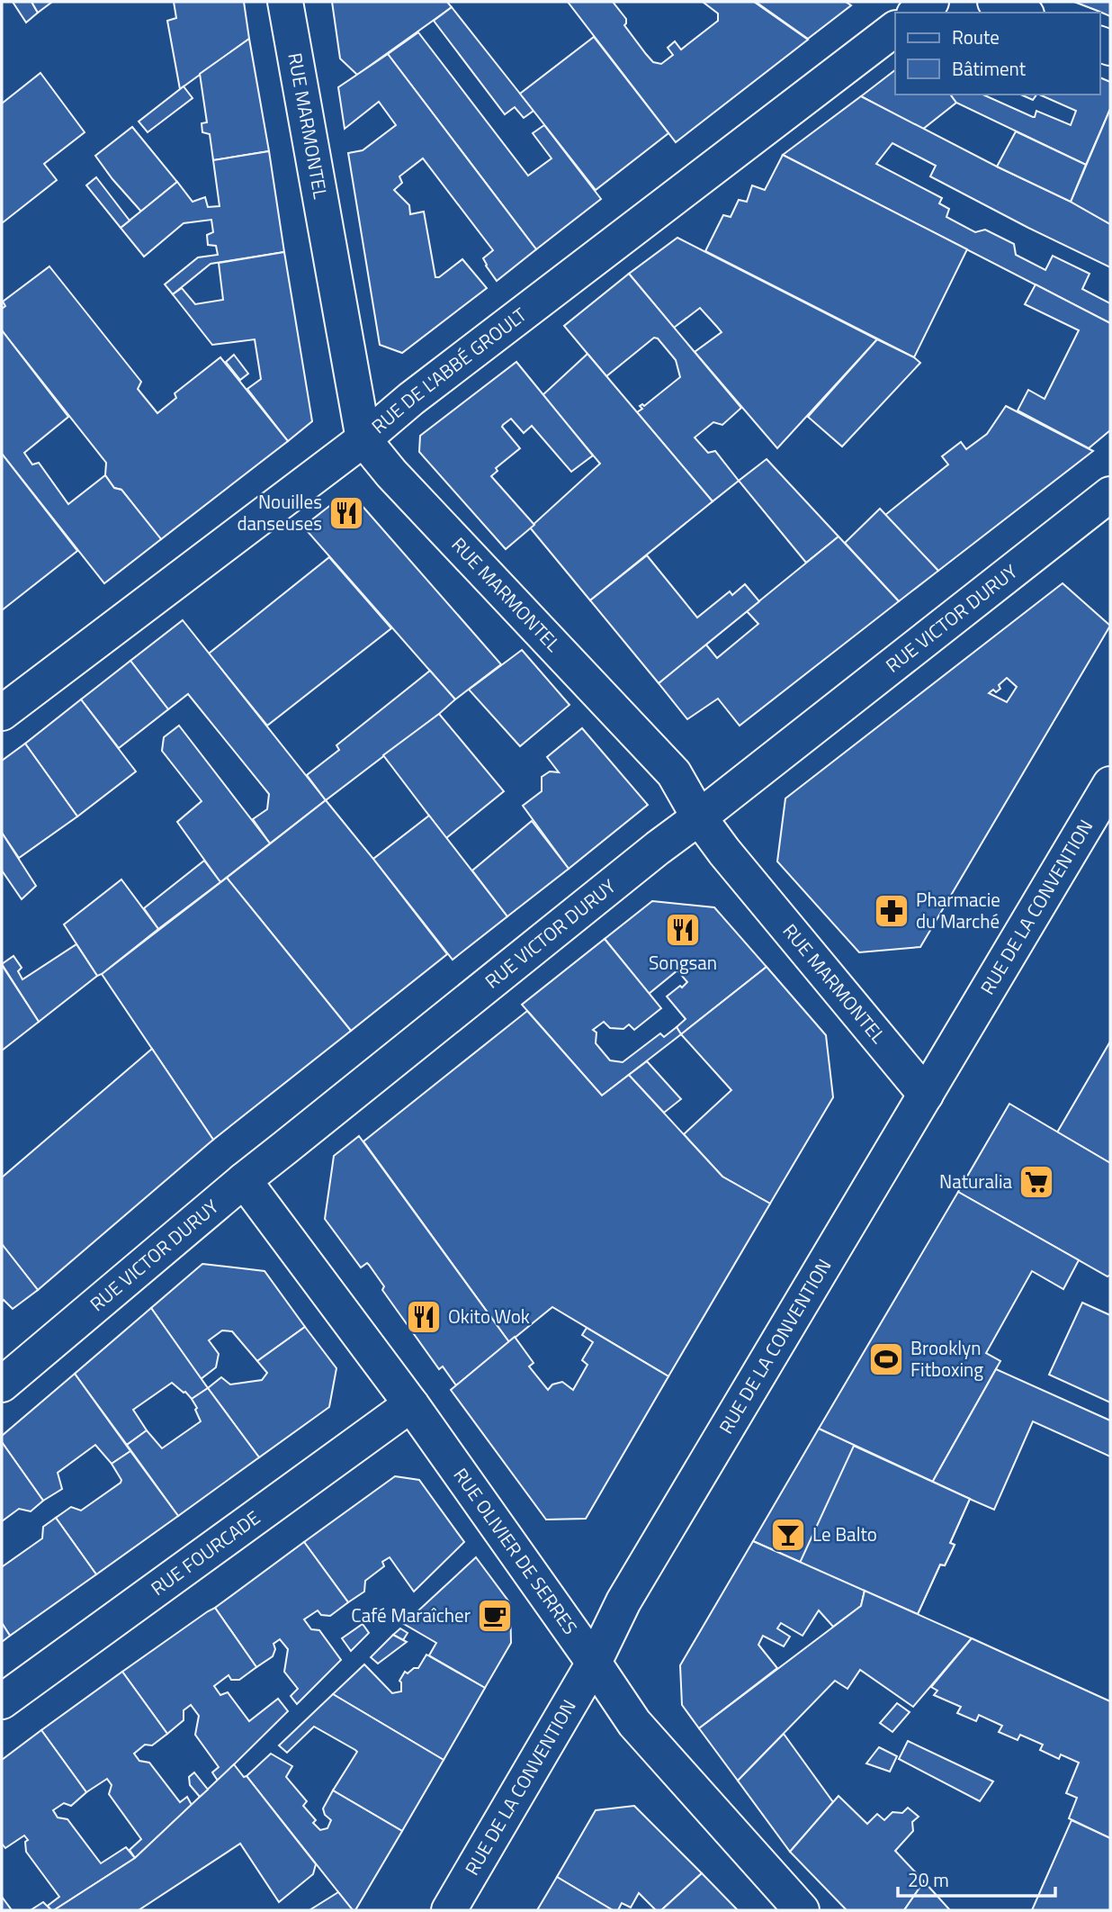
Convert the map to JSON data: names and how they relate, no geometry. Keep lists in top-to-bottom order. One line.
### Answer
{"streets":{"street":["RUE MARMONTEL","RUE DE L'ABBÉ GROULT","RUE VICTOR DURUY","RUE DE LA CONVENTION","RUE OLIVIER DE SERRES","RUE FOURCADE"]},"crossings":[["RUE MARMONTEL","RUE DE L'ABBÉ GROULT"],["RUE MARMONTEL","RUE VICTOR DURUY"],["RUE MARMONTEL","RUE DE LA CONVENTION"],["RUE VICTOR DURUY","RUE OLIVIER DE SERRES"],["RUE DE LA CONVENTION","RUE OLIVIER DE SERRES"],["RUE OLIVIER DE SERRES","RUE FOURCADE"]],"places":{"restaurant":["Nouilles danseuses","Songsan","Okito Wok"],"pharmacy":["Pharmacie du Marché"],"supermarket":["Naturalia"],"sports":["Brooklyn Fitboxing"],"bar":["Le Balto"],"cafe":["Café Maraîcher"]},"legend":["Route","Bâtiment"],"scale_bar":"20 m"}
